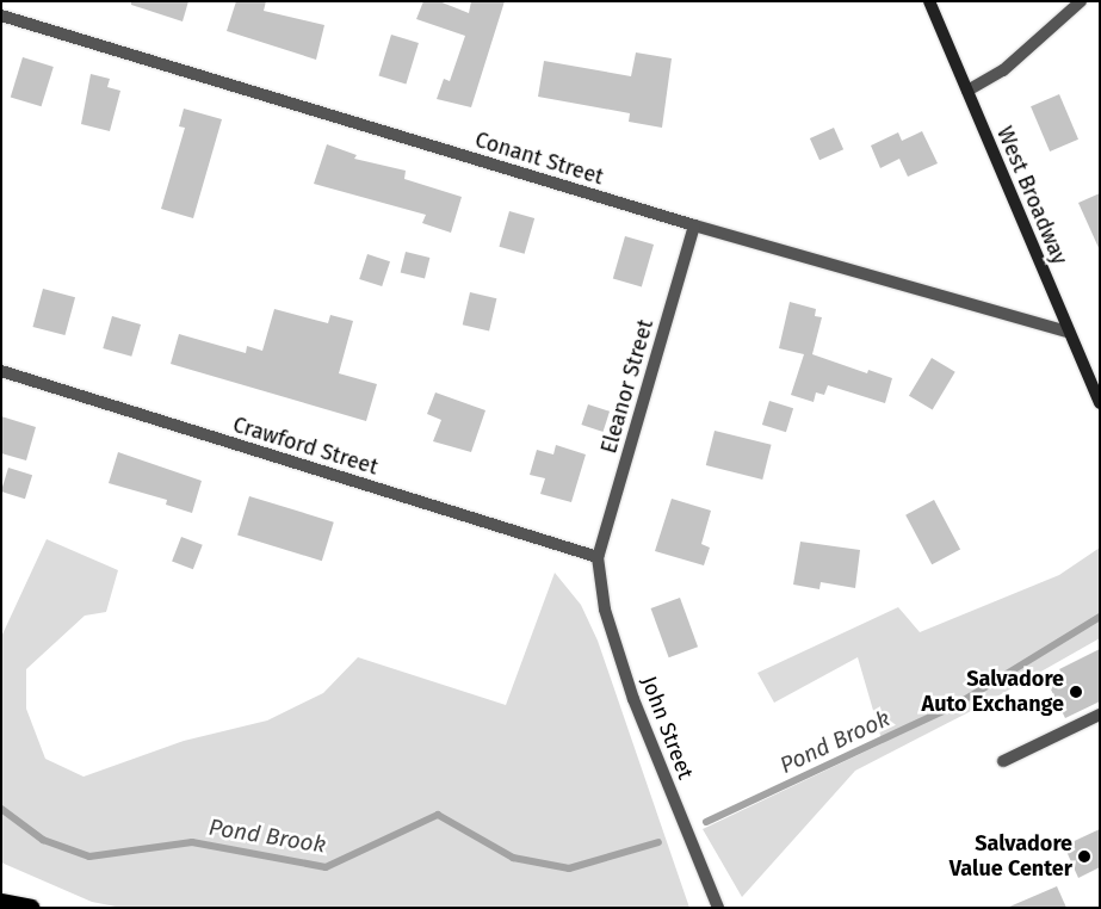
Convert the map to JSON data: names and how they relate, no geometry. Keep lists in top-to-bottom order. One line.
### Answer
{"streets":{"main road":["West Broadway"],"street":["Conant Street","Eleanor Street","Crawford Street","John Street"]},"crossings":[["Conant Street","West Broadway"],["Conant Street","Eleanor Street"],["Eleanor Street","Crawford Street"],["Eleanor Street","John Street"],["Crawford Street","John Street"]],"water":["Pond Brook"],"places":["Salvadore Auto Exchange","Salvadore Value Center"]}
